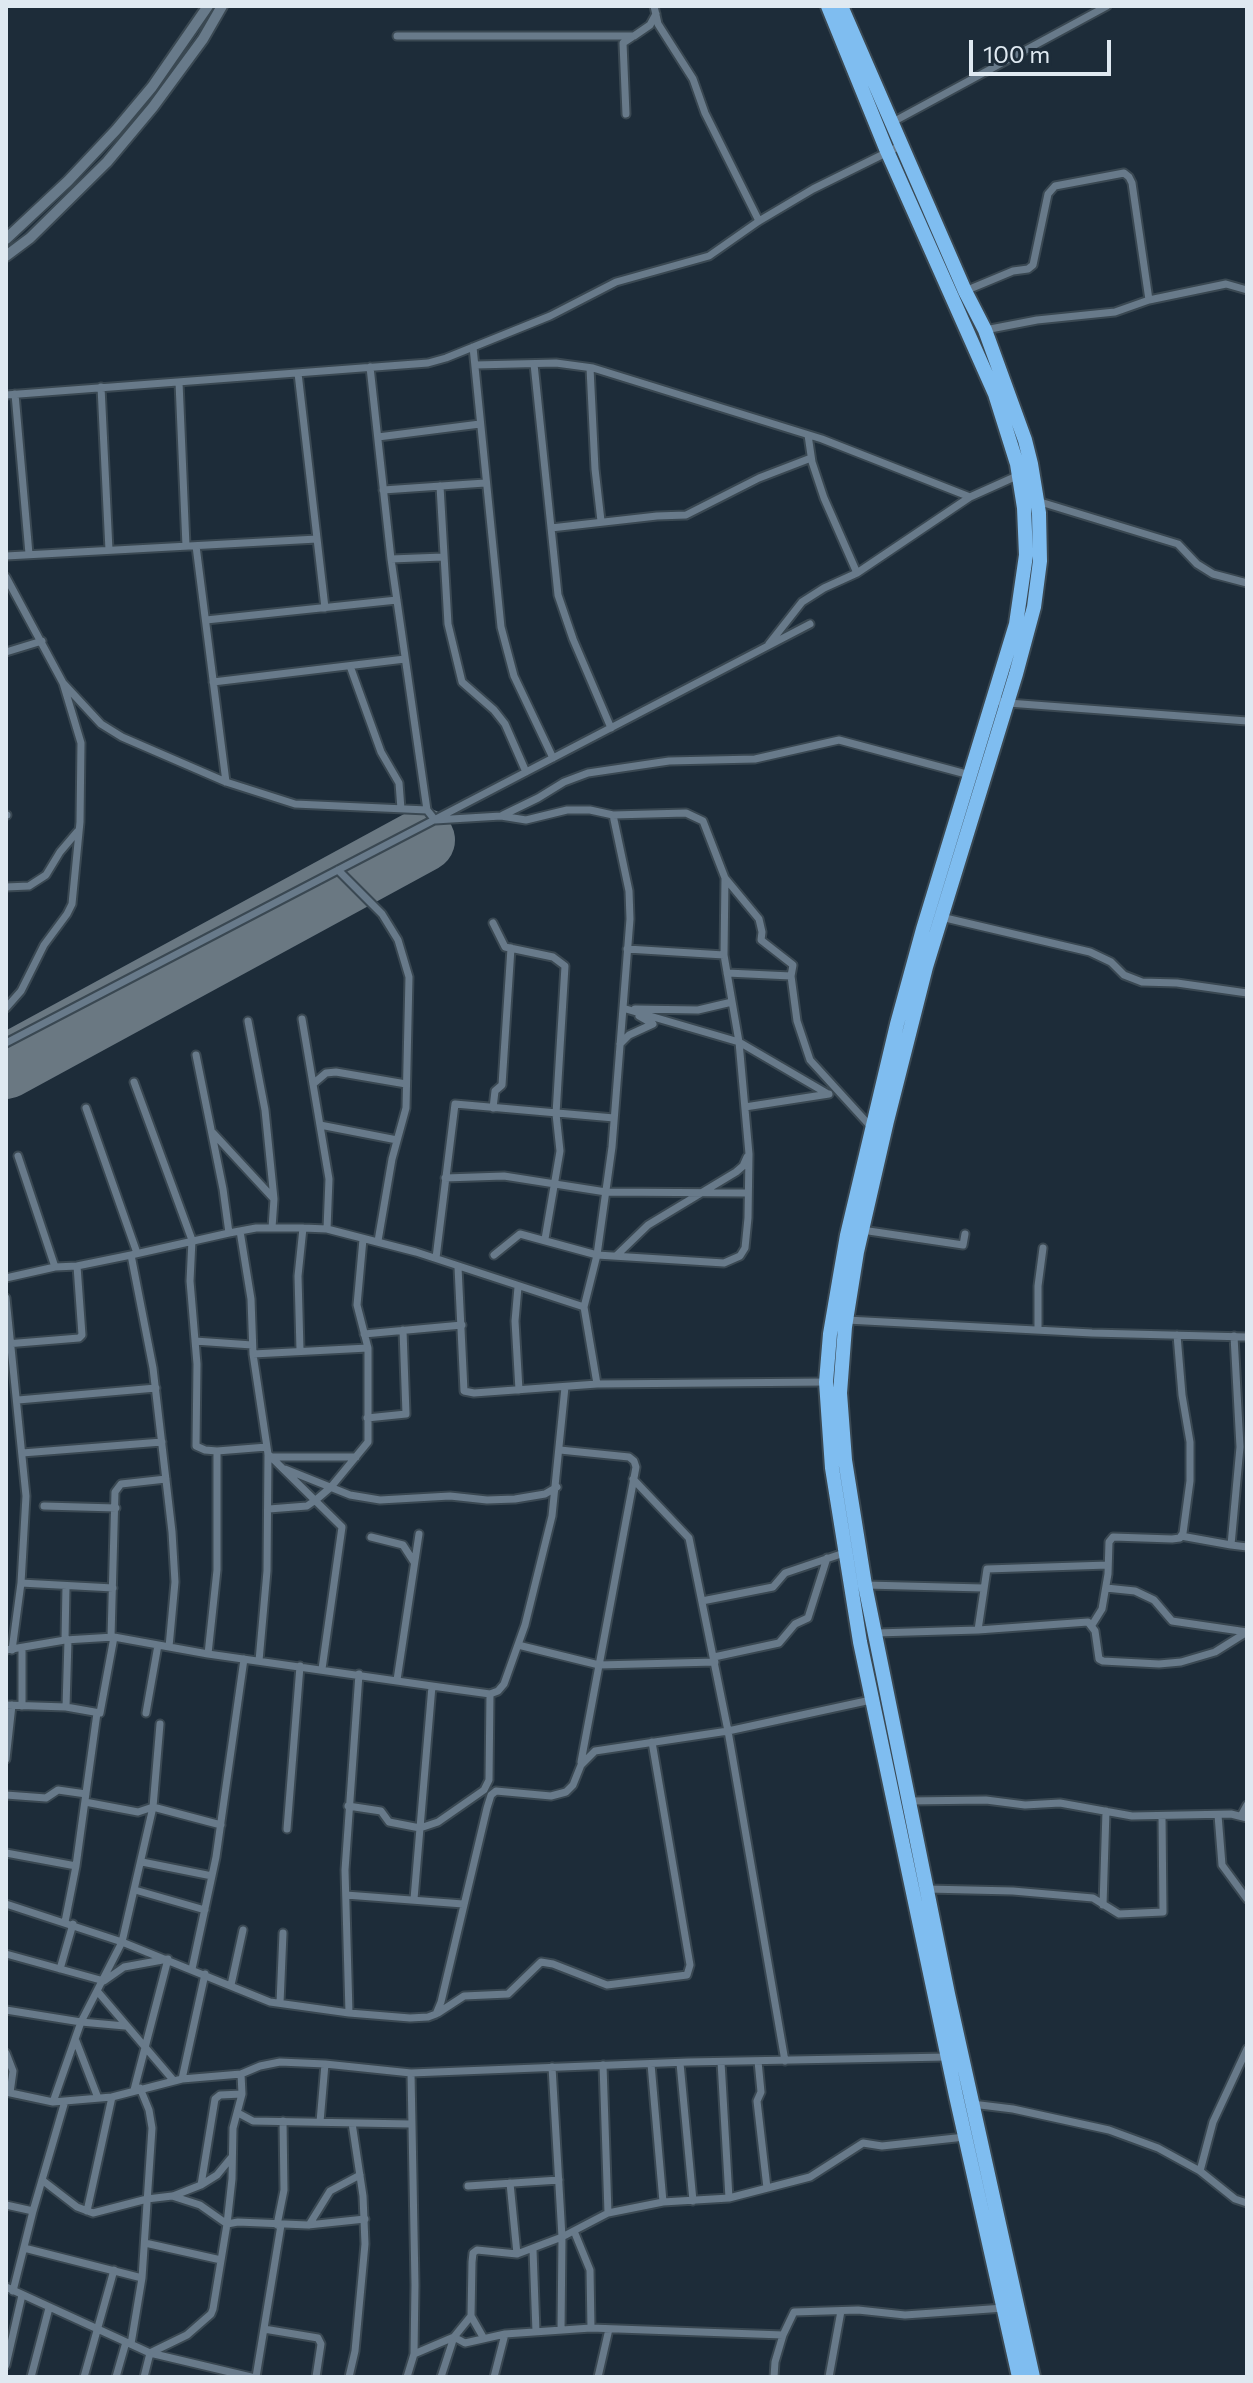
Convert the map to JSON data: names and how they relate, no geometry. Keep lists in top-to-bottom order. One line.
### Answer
{"scale_bar":"100 m"}
